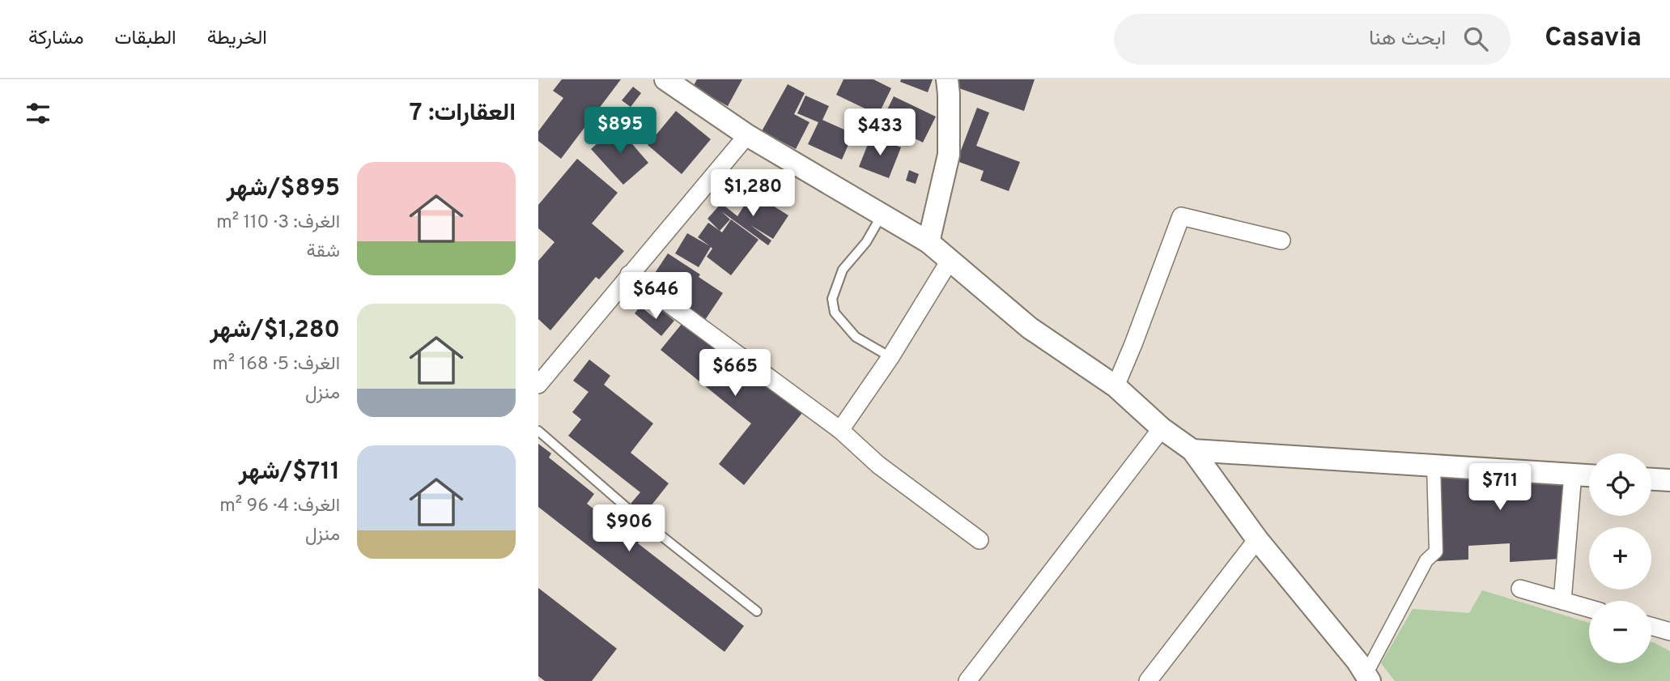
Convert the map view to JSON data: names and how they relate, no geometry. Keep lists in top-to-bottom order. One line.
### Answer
{"page":{"header":"Casavia","search":"ابحث هنا","nav":["الخريطة","الطبقات","مشاركة"],"heading":"العقارات: 7","price":["$895","$433","$1,280","$646","$665","$711","$906"],"list":[{"name":"$895/شهر","note":"الغرف: 3 · 110 m² · شقة"},{"name":"$1,280/شهر","note":"الغرف: 5 · 168 m² · منزل"},{"name":"$711/شهر","note":"الغرف: 4 · 96 m² · منزل"}],"map_buttons":["+","−"]}}
